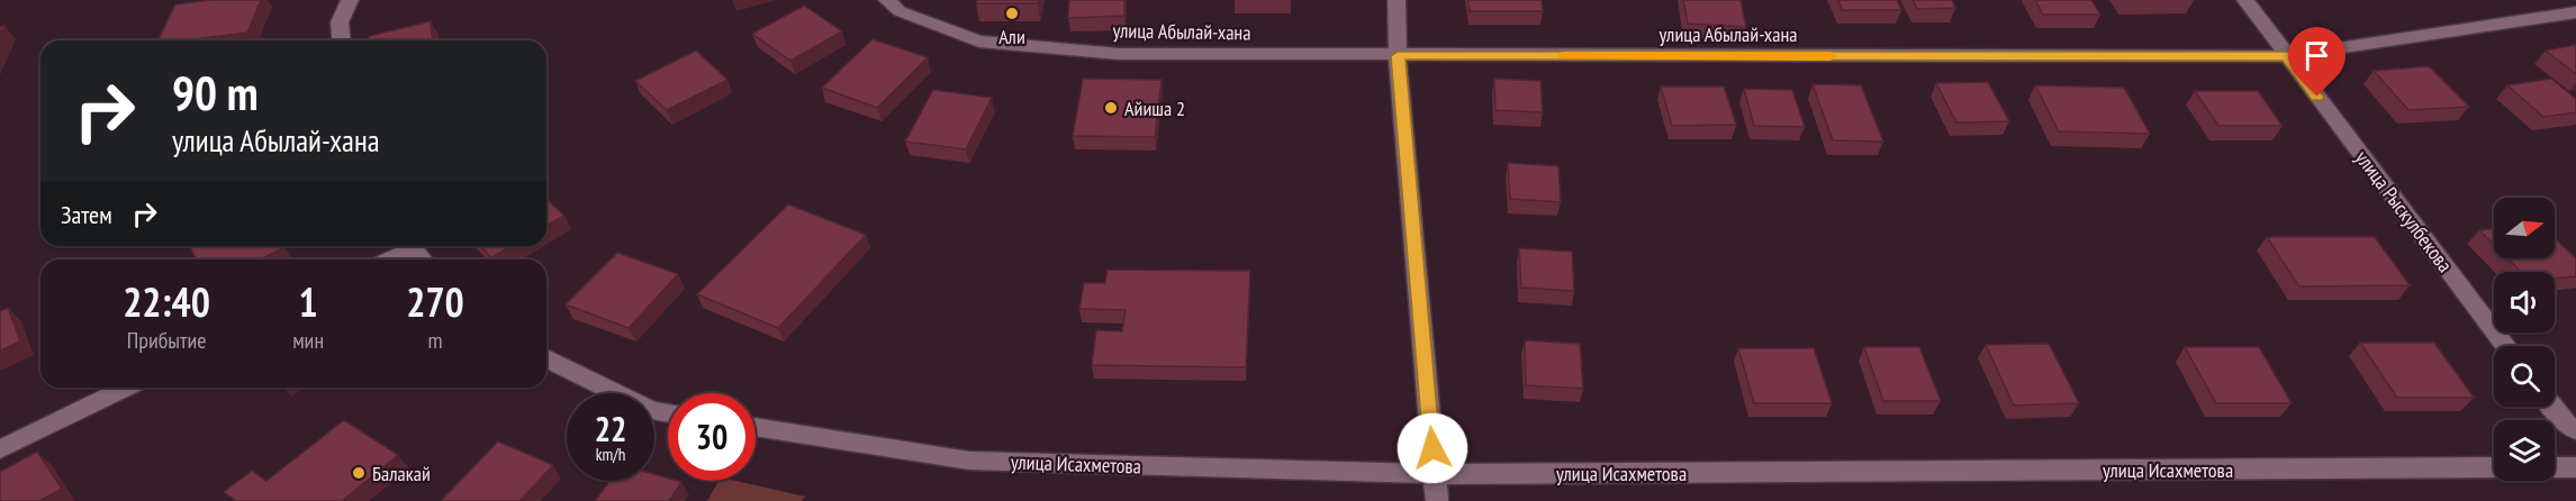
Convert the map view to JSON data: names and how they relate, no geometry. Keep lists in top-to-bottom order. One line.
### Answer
{"streets":{"street":["улица Абылай-хана","улица Рыскулбекова","улица Исахметова"]},"crossings":[["улица Абылай-хана","улица Рыскулбекова"]],"places":["Али","Айиша 2","Балакай"],"north":"right","page":{"turn":["90 m","улица Абылай-хана"],"then":"Затем","eta":["22:40","Прибытие","1","мин","270","m"],"speed":"22 km/h","limit":"30"}}
